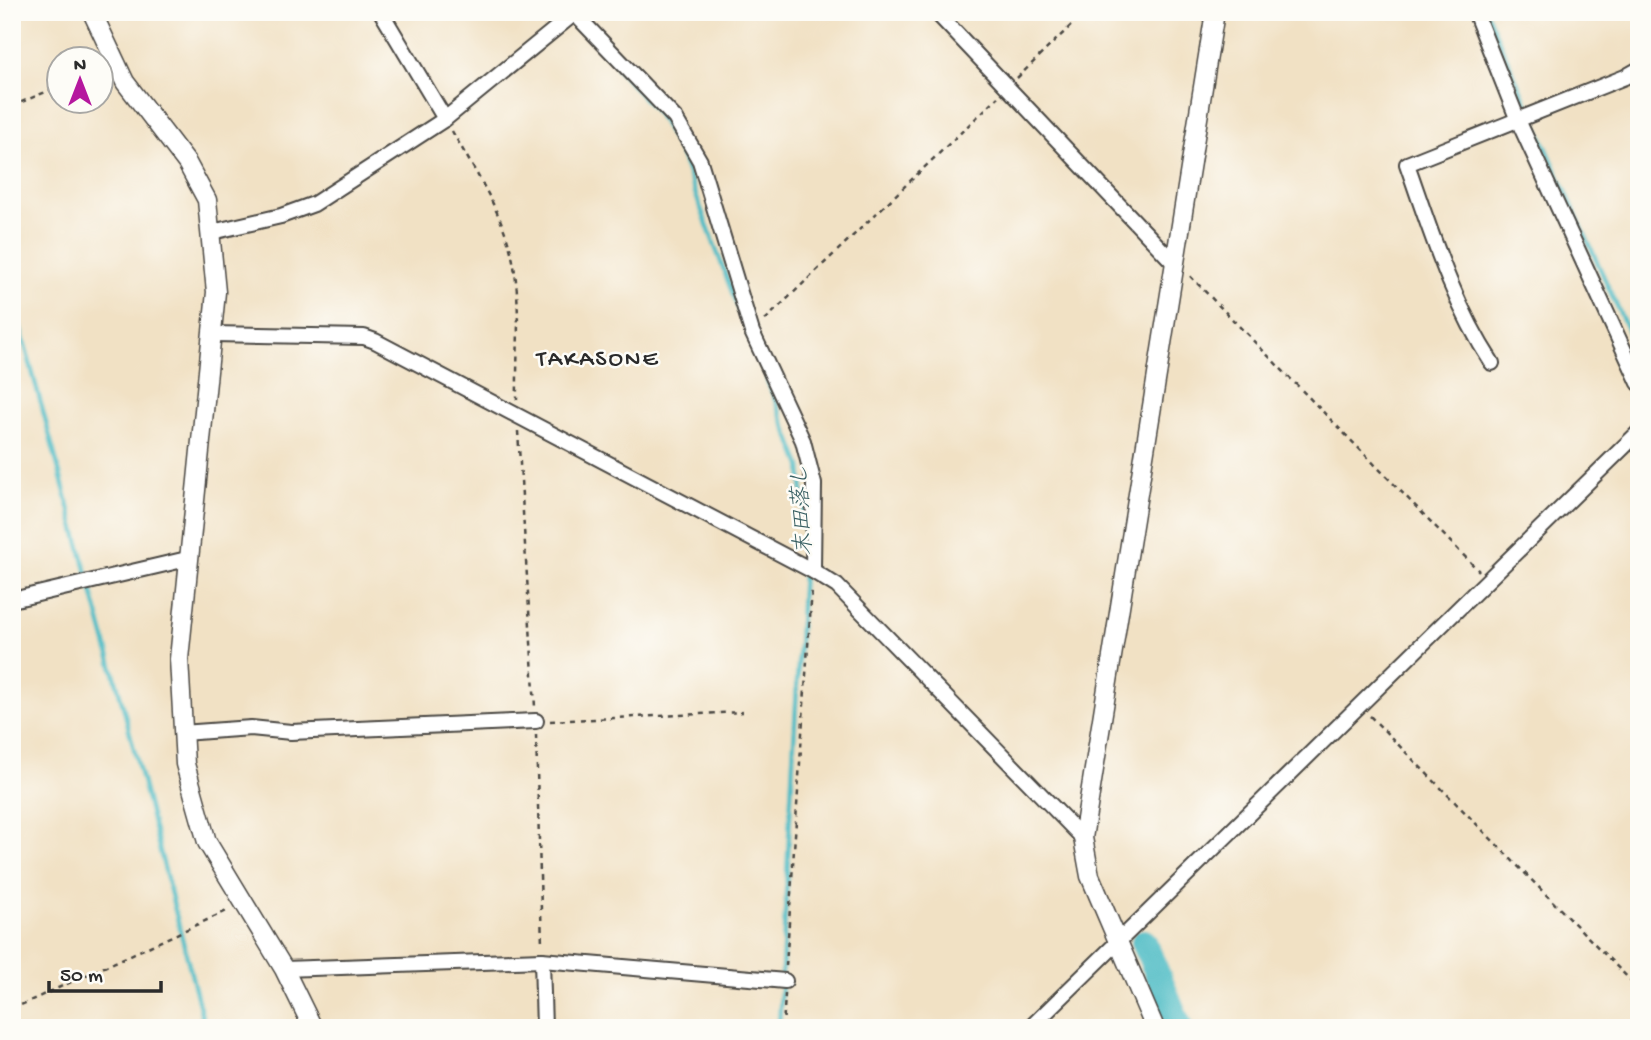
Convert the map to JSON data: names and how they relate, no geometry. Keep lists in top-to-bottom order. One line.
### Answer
{"districts":["TAKASONE"],"water":["末田落し"],"scale_bar":"50 m","north":"top"}
